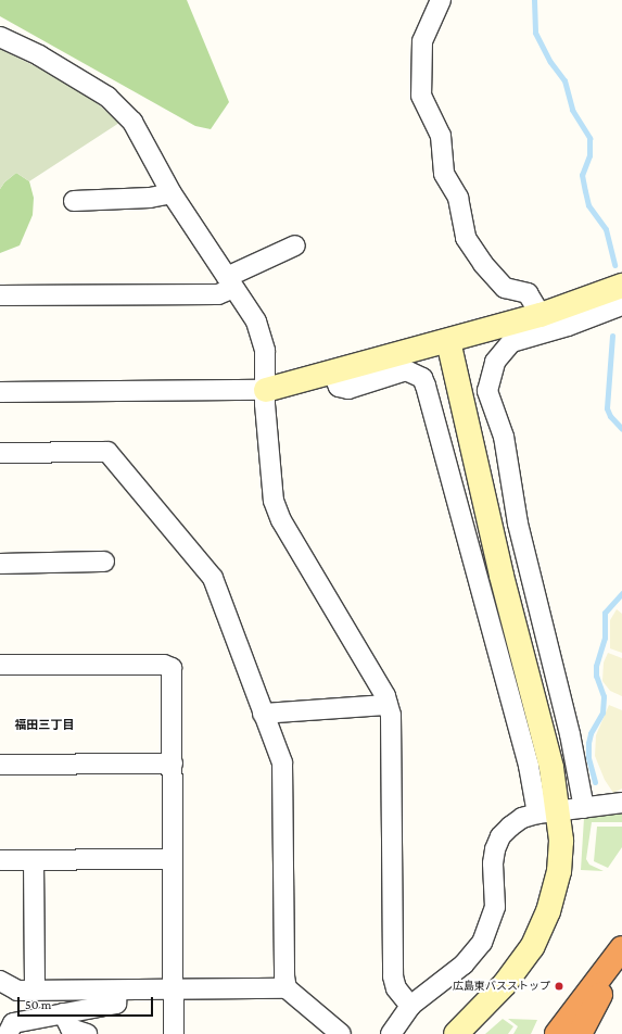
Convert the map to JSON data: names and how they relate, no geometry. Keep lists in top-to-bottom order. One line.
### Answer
{"districts":["福田三丁目"],"places":["広島東バスストップ"],"scale_bar":"50 m"}
